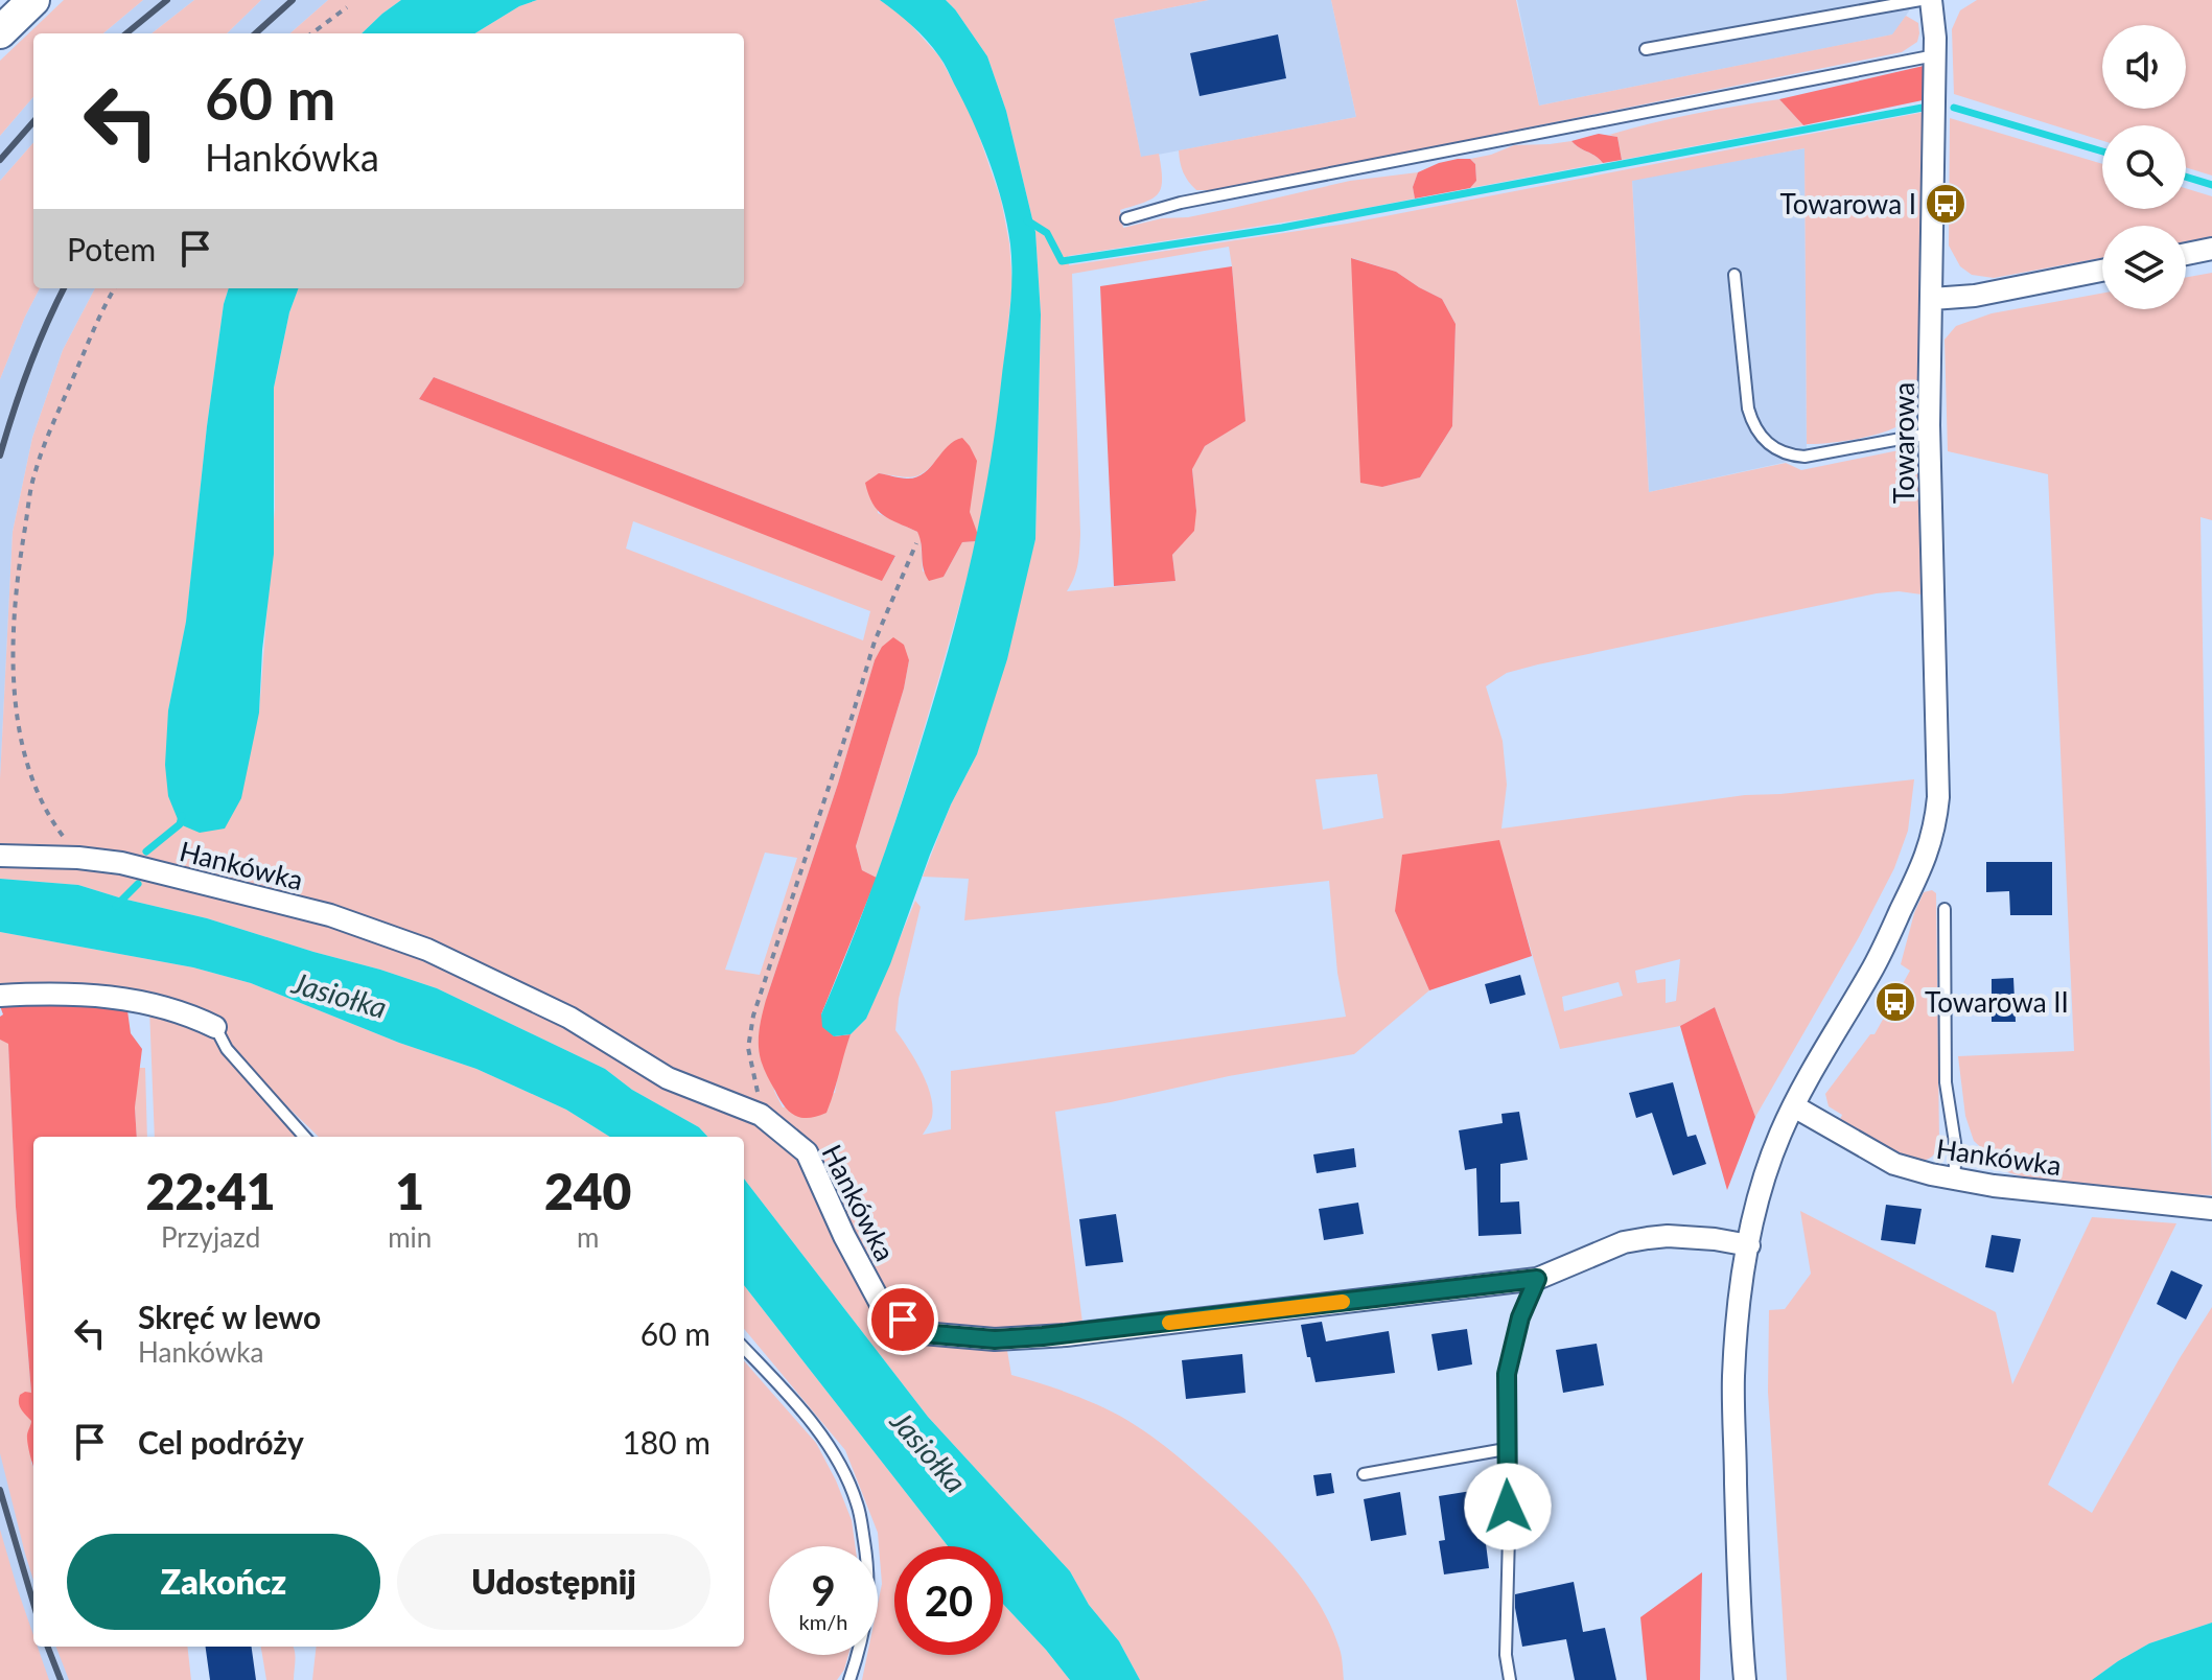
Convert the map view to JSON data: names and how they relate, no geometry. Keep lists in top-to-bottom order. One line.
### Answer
{"streets":{"street":["Towarowa","Hankówka"]},"crossings":[["Towarowa","Hankówka"]],"water":["Jasiołka"],"places":{"bus stop":["Towarowa I","Towarowa II"]},"page":{"turn":["60 m","Hankówka"],"then":"Potem","eta":["22:41","Przyjazd","1","min","240","m"],"list":[{"name":"Skręć w lewo","note":"Hankówka","value":"60 m"},{"name":"Cel podróży","value":"180 m"}],"buttons":["Zakończ","Udostępnij"],"speed":"9 km/h","limit":"20"}}
